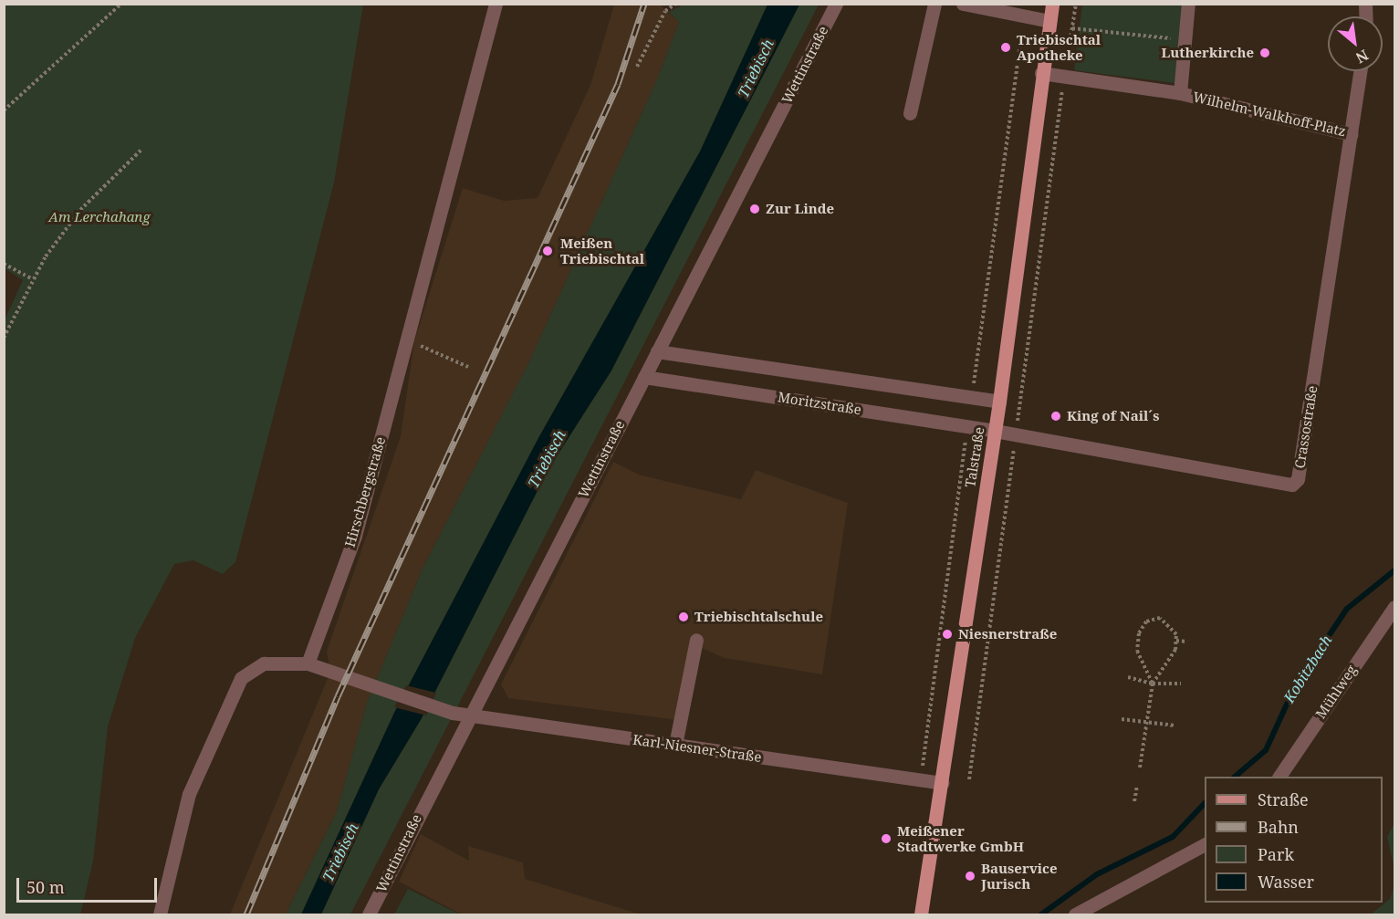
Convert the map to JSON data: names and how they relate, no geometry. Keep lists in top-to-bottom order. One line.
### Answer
{"streets":{"main road":["Talstraße"],"street":["Wettinstraße","Wilhelm-Walkhoff-Platz","Moritzstraße","Crassostraße","Hirschbergstraße","Mühlweg","Karl-Niesner-Straße"]},"crossings":[["Wettinstraße","Moritzstraße"],["Wettinstraße","Karl-Niesner-Straße"],["Wilhelm-Walkhoff-Platz","Crassostraße"],["Wilhelm-Walkhoff-Platz","Talstraße"],["Moritzstraße","Crassostraße"],["Moritzstraße","Talstraße"],["Crassostraße","Talstraße"],["Talstraße","Karl-Niesner-Straße"],["Hirschbergstraße","Karl-Niesner-Straße"]],"water":["Triebisch","Kobitzbach"],"parks":["Am Lerchahang"],"places":["Triebischtal Apotheke","Lutherkirche","Zur Linde","Meißen Triebischtal","King of Nail´s","Triebischtalschule","Niesnerstraße","Meißener Stadtwerke GmbH","Bauservice Jurisch"],"legend":["Straße","Bahn","Park","Wasser"],"scale_bar":"50 m","north":"bottom right"}
